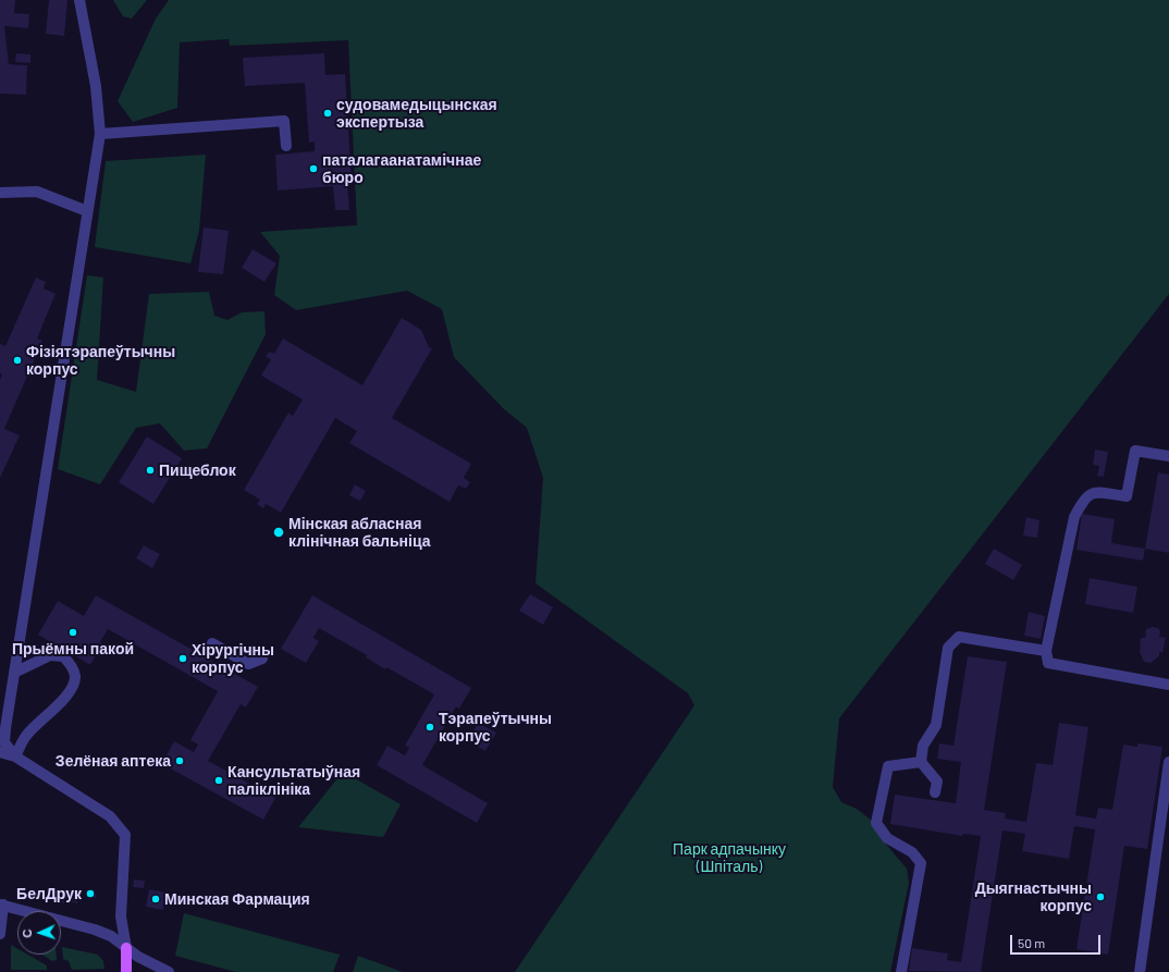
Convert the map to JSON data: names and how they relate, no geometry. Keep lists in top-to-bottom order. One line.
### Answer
{"parks":["Парк адпачынку (Шпіталь)"],"places":["судовамедыцынская экспертыза","паталагаанатамічнае бюро","Фізіятэрапеўтычны корпус","Пищеблок","Мінская абласная клінічная бальніца","Прыёмны пакой","Хірургічны корпус","Тэрапеўтычны корпус","Зелёная аптека","Кансультатыўная паліклініка","БелДрук","Дыягнастычны корпус","Минская Фармация"],"scale_bar":"50 m","north":"left"}
